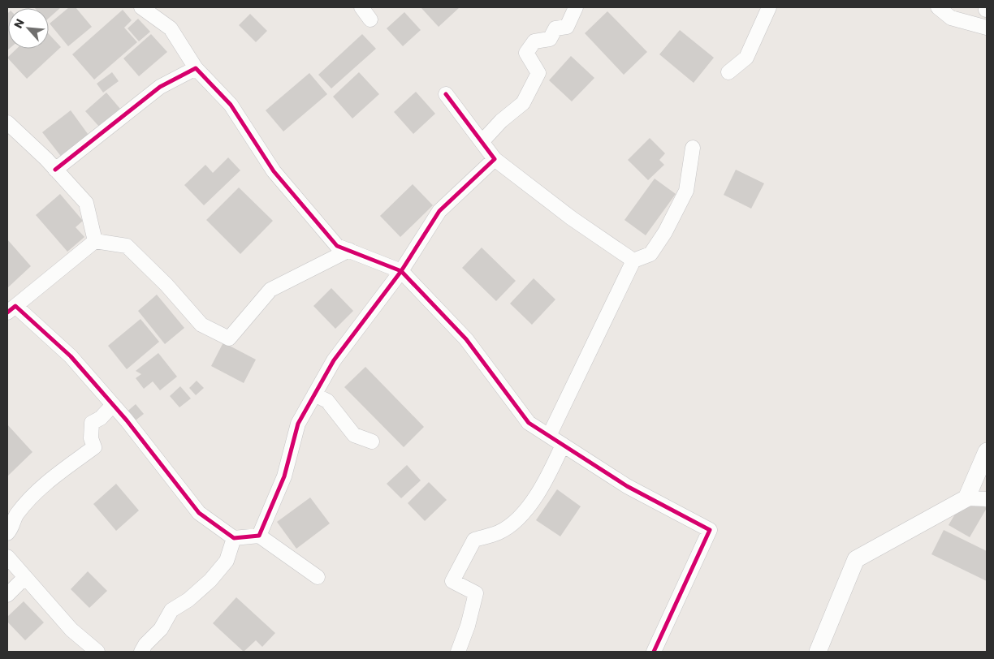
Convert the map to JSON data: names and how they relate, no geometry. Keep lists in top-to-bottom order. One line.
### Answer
{"north":"top left"}
